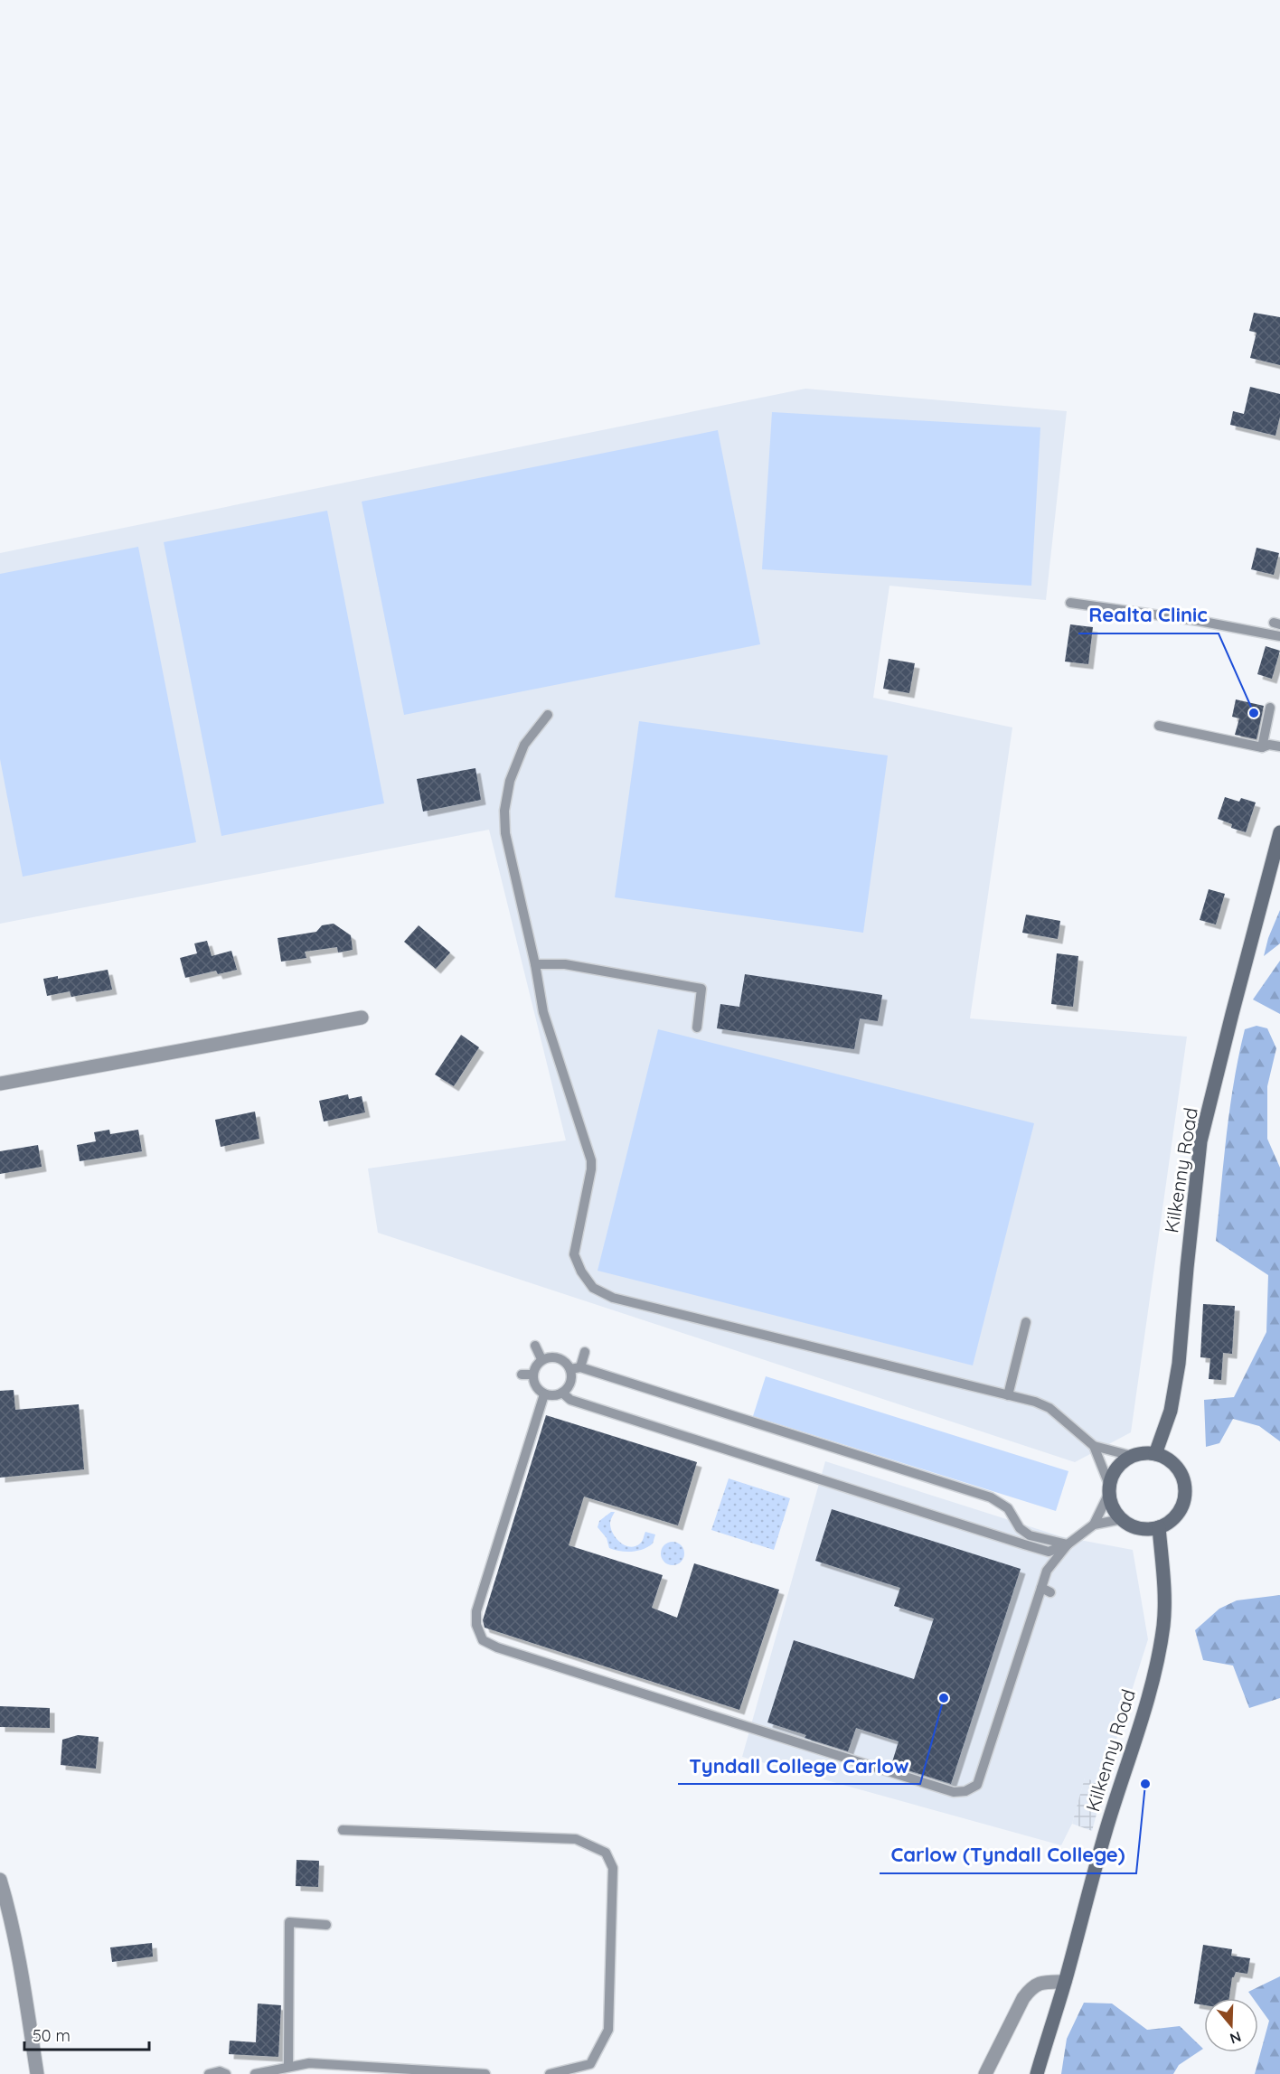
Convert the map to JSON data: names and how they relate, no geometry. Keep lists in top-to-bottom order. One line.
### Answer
{"streets":{"main road":["Kilkenny Road"]},"places":["Realta Clinic","Tyndall College Carlow","Carlow (Tyndall College)"],"scale_bar":"50 m","north":"bottom"}
